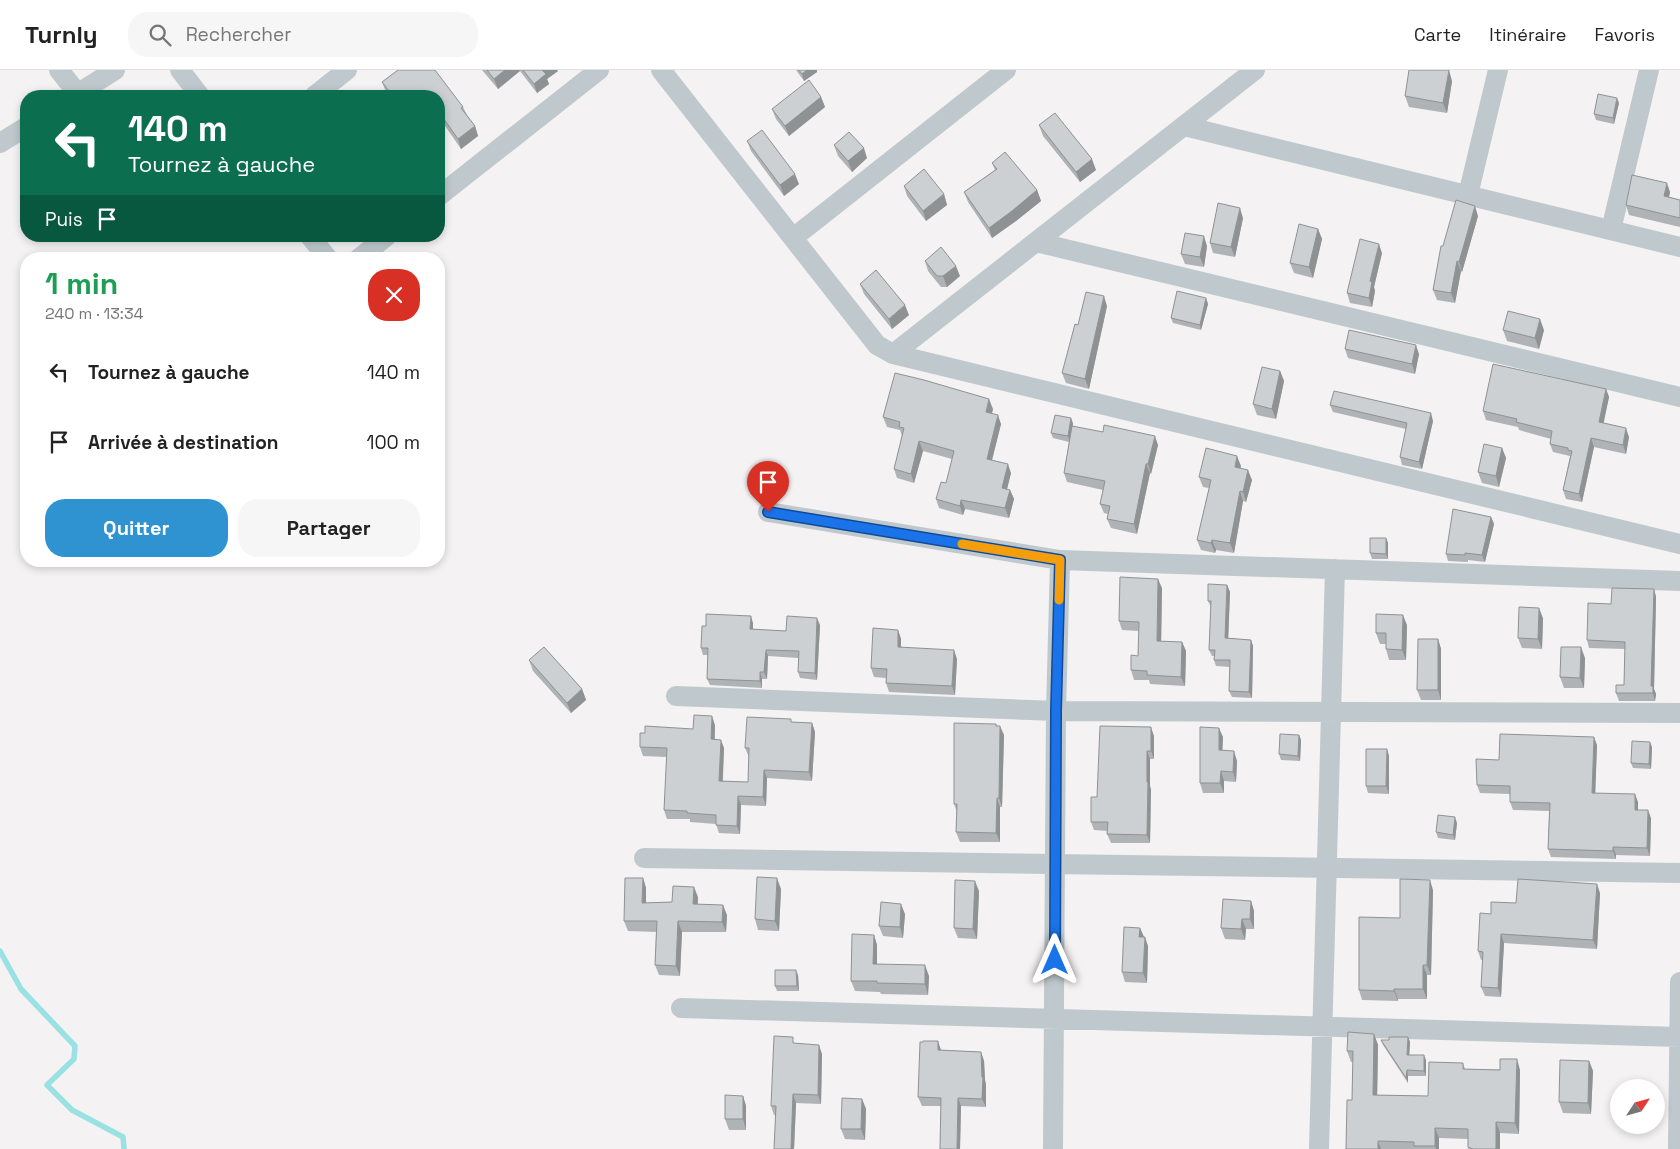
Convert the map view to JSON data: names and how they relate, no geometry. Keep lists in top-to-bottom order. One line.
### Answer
{"north":"top right","page":{"header":"Turnly","search":"Rechercher","nav":["Carte","Itinéraire","Favoris"],"turn":["140 m","Tournez à gauche"],"then":"Puis","heading":["1 min","240 m · 13:34"],"list":[{"name":"Tournez à gauche","value":"140 m"},{"name":"Arrivée à destination","value":"100 m"}],"buttons":["Quitter","Partager"]}}
